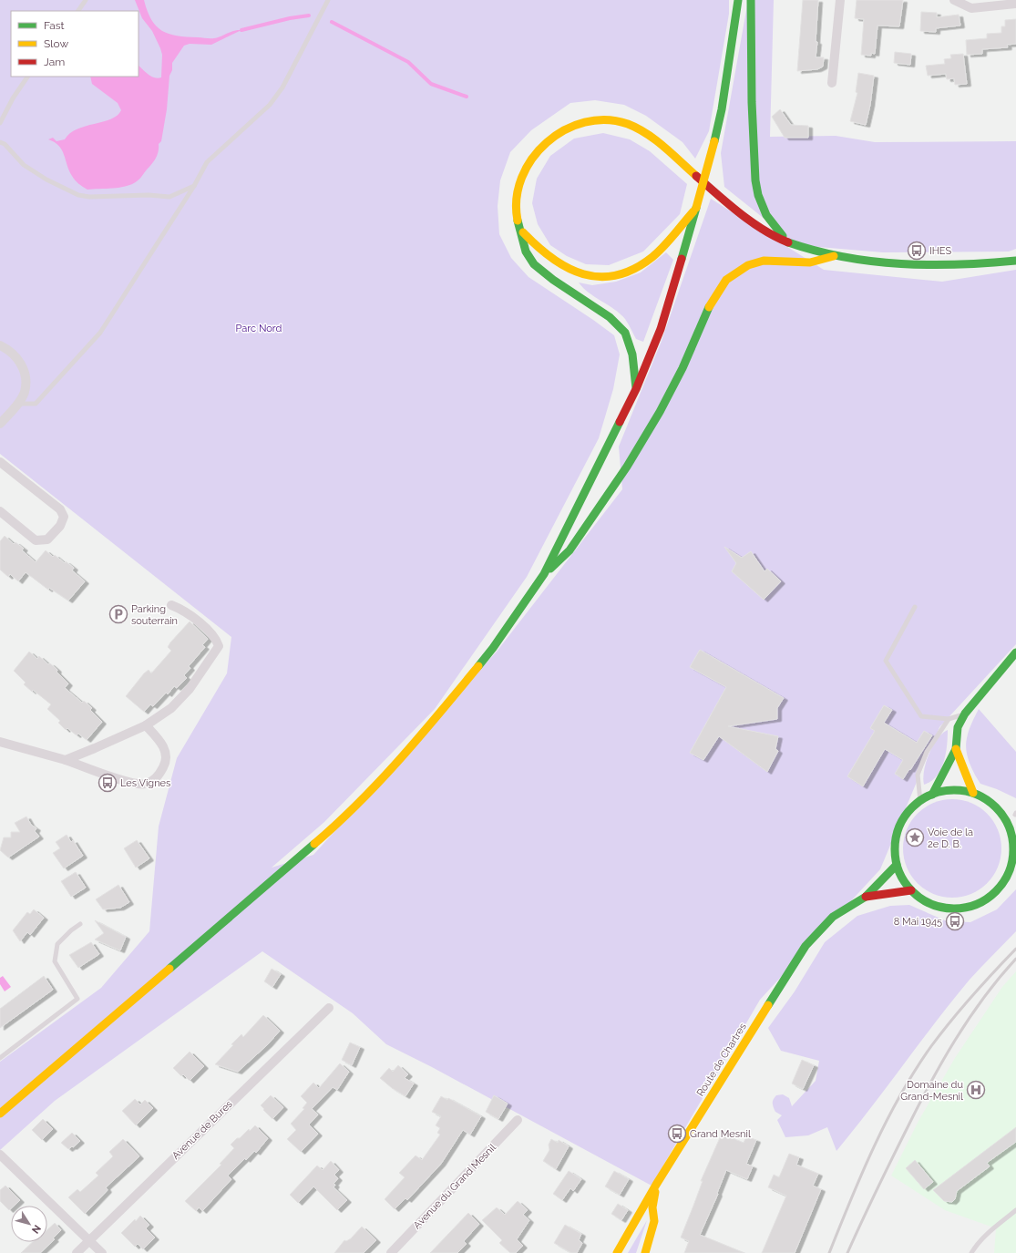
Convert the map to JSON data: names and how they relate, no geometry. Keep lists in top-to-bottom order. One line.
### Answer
{"streets":{"main road":["Route de Chartres"],"street":["Avenue de Bures","Avenue du Grand Mesnil"]},"parks":["Parc Nord"],"places":{"bus stop":["IHES","Les Vignes","8 Mai 1945","Grand Mesnil"],"parking":["Parking souterrain"],"place":["Voie de la 2e D. B."],"hospital":["Domaine du Grand-Mesnil"]},"legend":["Fast","Slow","Jam"],"north":"bottom right"}
